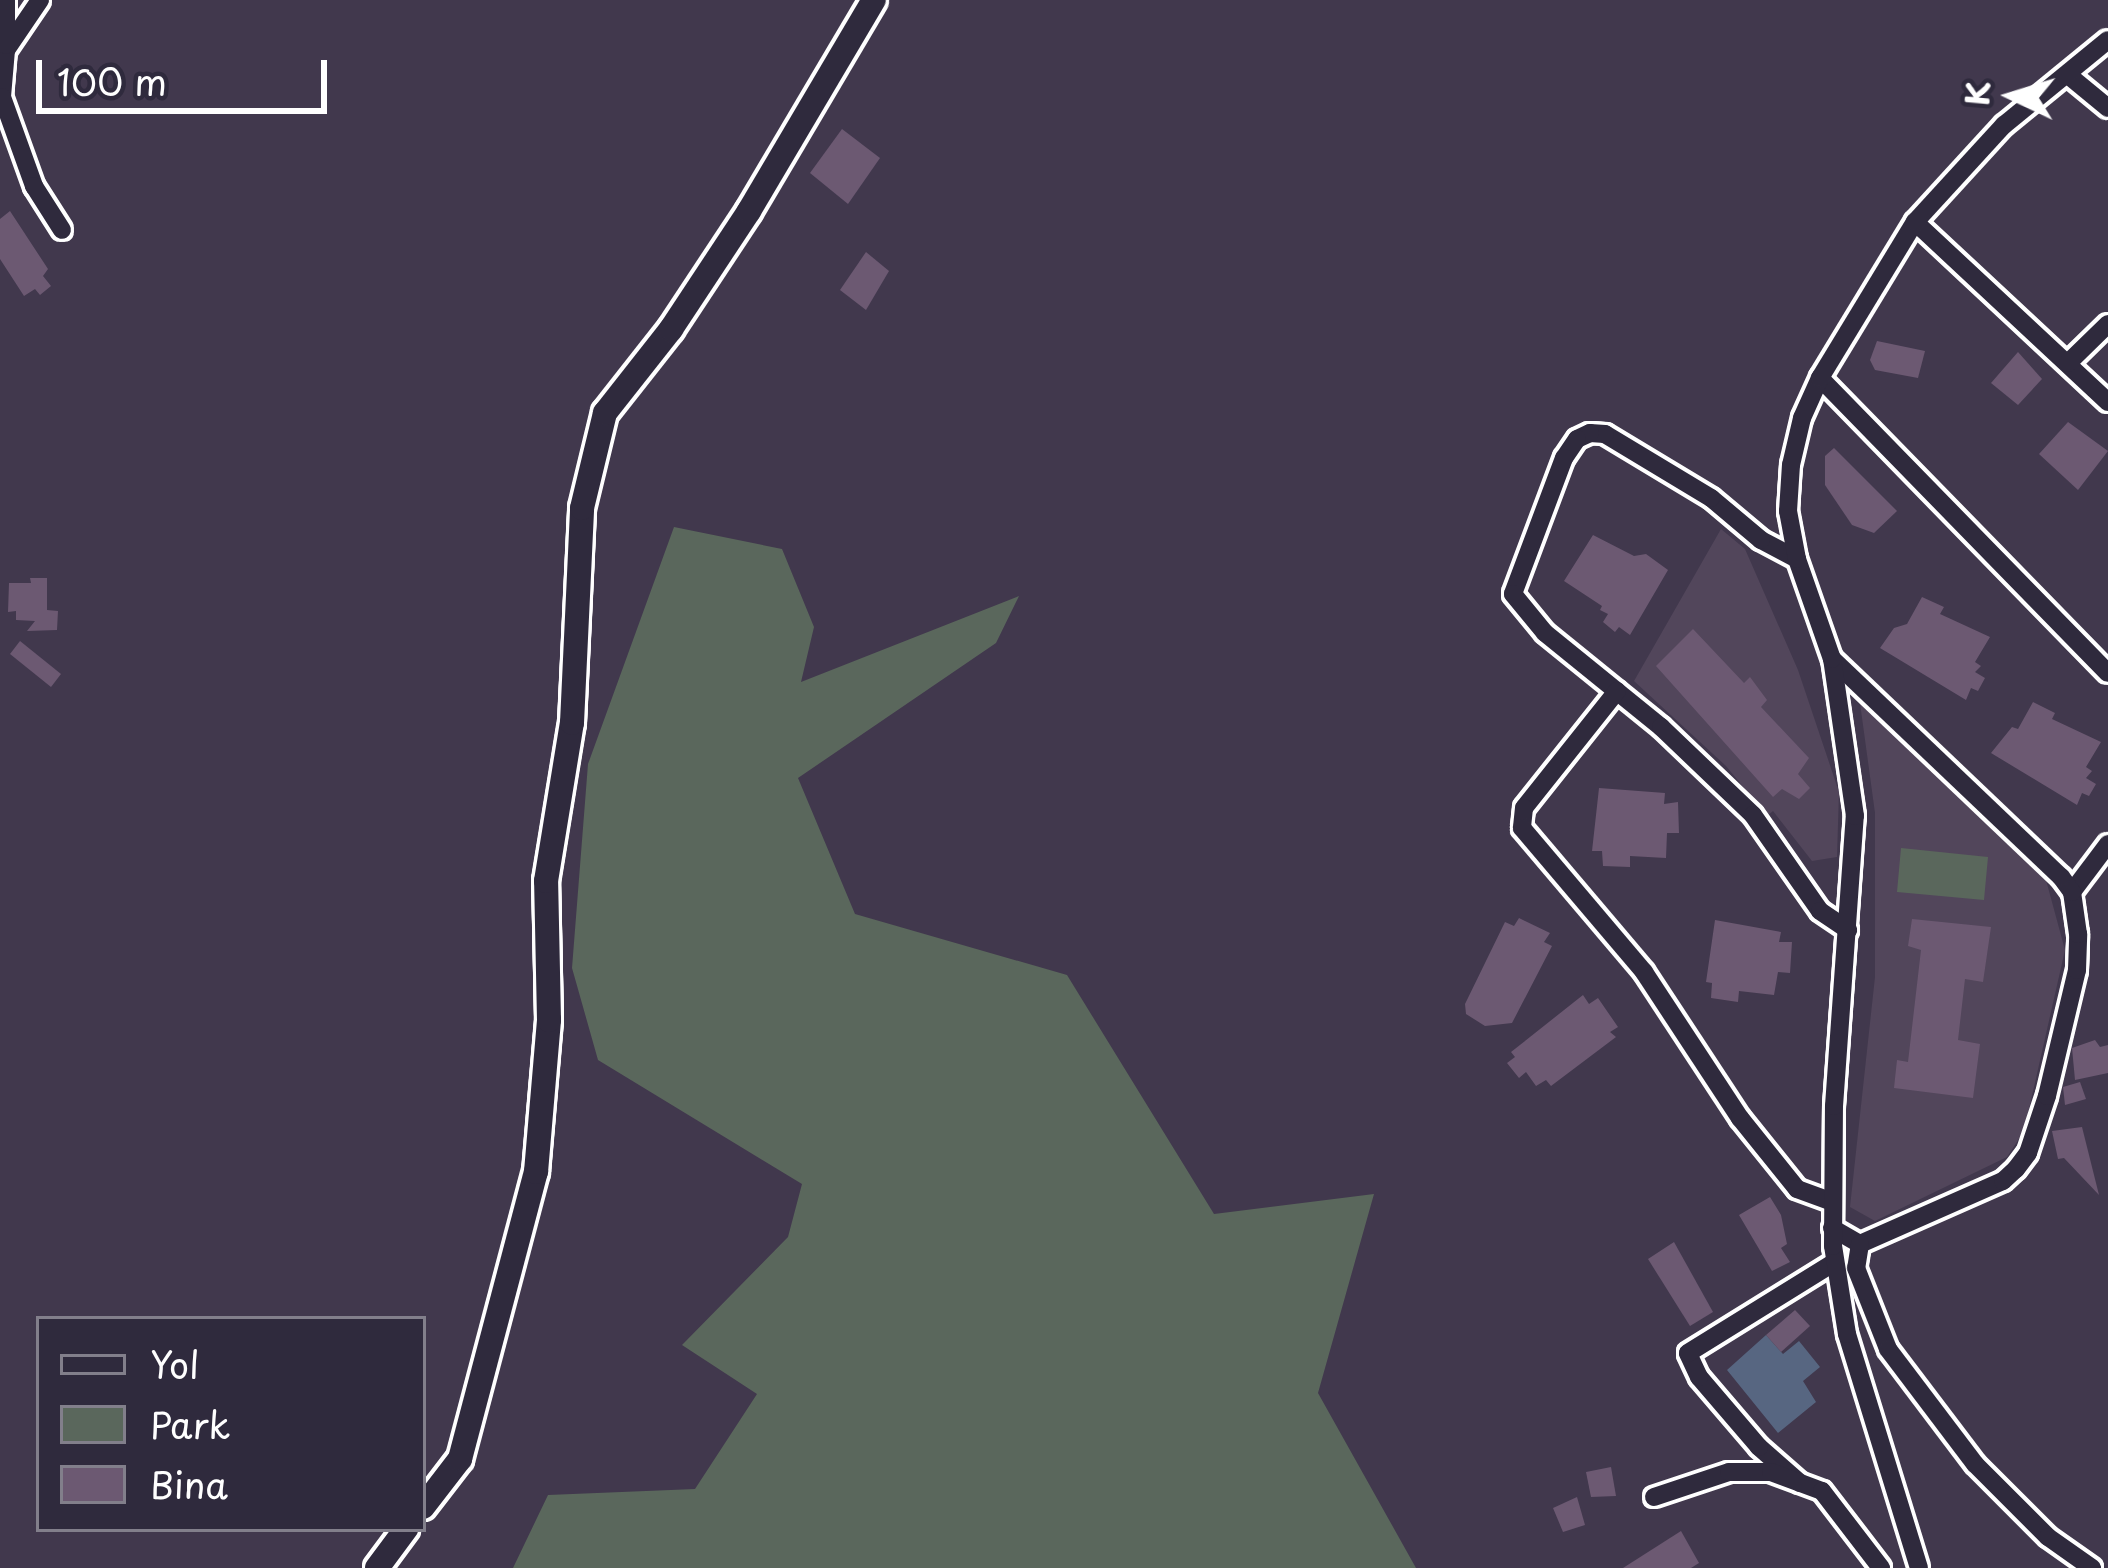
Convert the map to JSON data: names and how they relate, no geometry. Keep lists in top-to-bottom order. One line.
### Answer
{"legend":["Yol","Park","Bina"],"scale_bar":"100 m","north":"left"}
